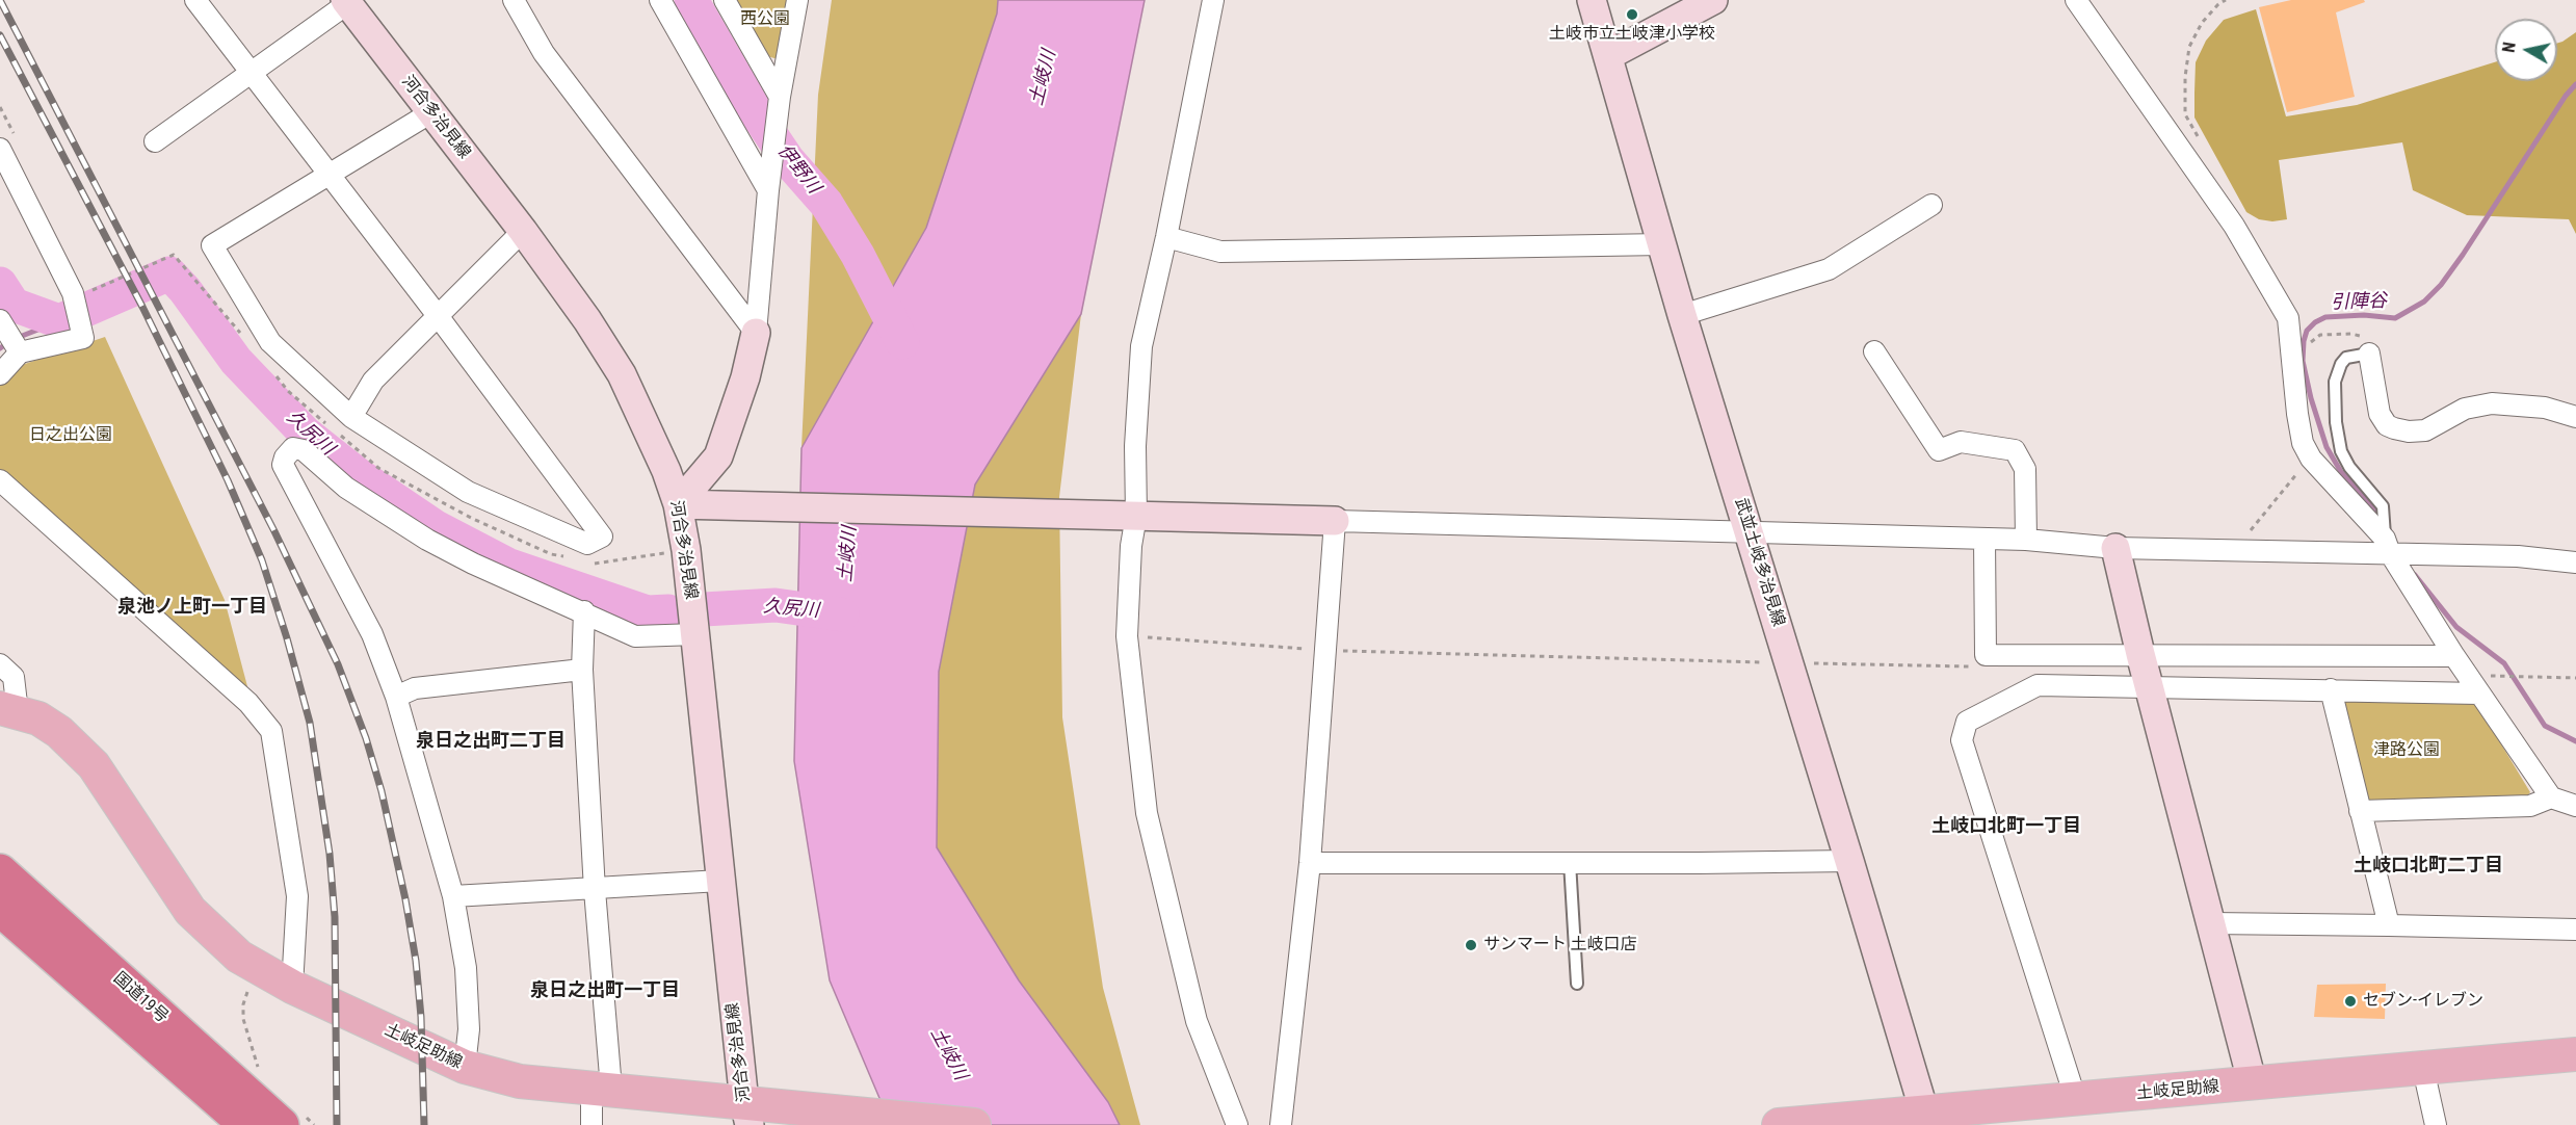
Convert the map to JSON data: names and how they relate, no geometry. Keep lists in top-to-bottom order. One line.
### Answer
{"streets":{"highway":["国道19号"],"main road":["河合多治見線","武並土岐多治見線","土岐足助線"]},"crossings":[["河合多治見線","土岐足助線"],["武並土岐多治見線","土岐足助線"]],"districts":["泉池ノ上町一丁目","泉日之出町二丁目","土岐口北町一丁目","土岐口北町二丁目","泉日之出町一丁目"],"water":["土岐川","伊野川","引陣谷","久尻川"],"parks":["西公園","日之出公園","津路公園"],"places":["土岐市立土岐津小学校","サンマート 土岐口店","セブン-イレブン"],"north":"left"}
